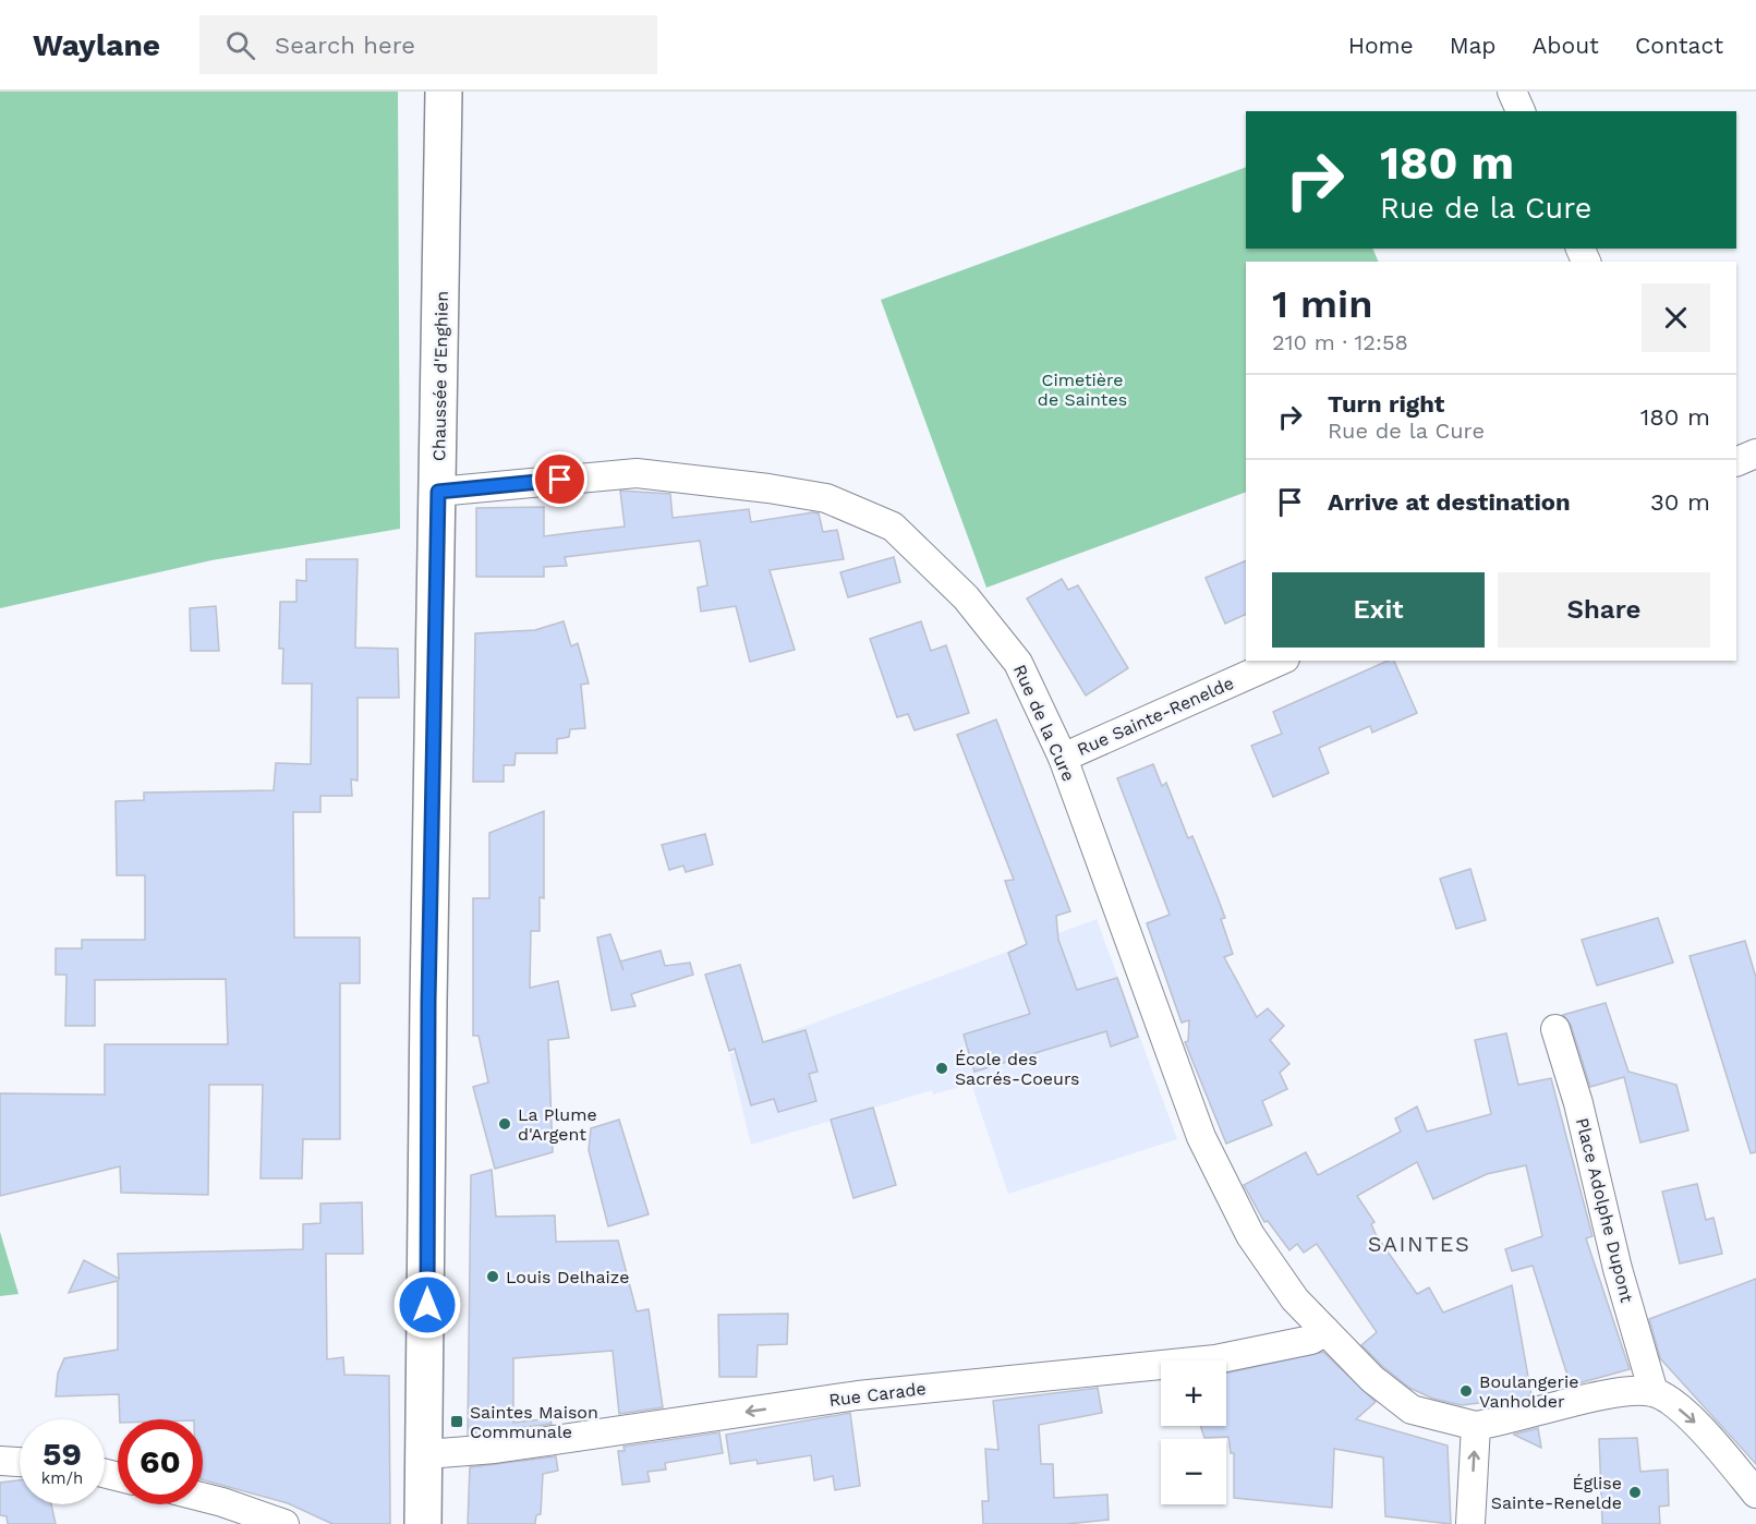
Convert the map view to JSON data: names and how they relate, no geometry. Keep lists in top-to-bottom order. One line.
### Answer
{"streets":{"main road":["Chaussée d'Enghien"],"street":["Rue Sainte-Renelde","Rue de la Cure","Place Adolphe Dupont","Rue Carade"]},"crossings":[["Chaussée d'Enghien","Rue de la Cure"],["Chaussée d'Enghien","Rue Carade"],["Rue Sainte-Renelde","Rue de la Cure"],["Rue de la Cure","Rue Carade"]],"one_way":["Rue Carade"],"districts":["SAINTES"],"parks":["Cimetière de Saintes"],"places":{"other":["École des Sacrés-Coeurs","La Plume d'Argent","Louis Delhaize","Boulangerie Vanholder","Église Sainte-Renelde"],"transit":["Saintes Maison Communale"]},"page":{"header":"Waylane","search":"Search here","nav":["Home","Map","About","Contact"],"turn":["180 m","Rue de la Cure"],"heading":["1 min","210 m · 12:58"],"list":[{"name":"Turn right","note":"Rue de la Cure","value":"180 m"},{"name":"Arrive at destination","value":"30 m"}],"buttons":["Exit","Share"],"map_buttons":["+","−"],"speed":"59 km/h","limit":"60"}}
